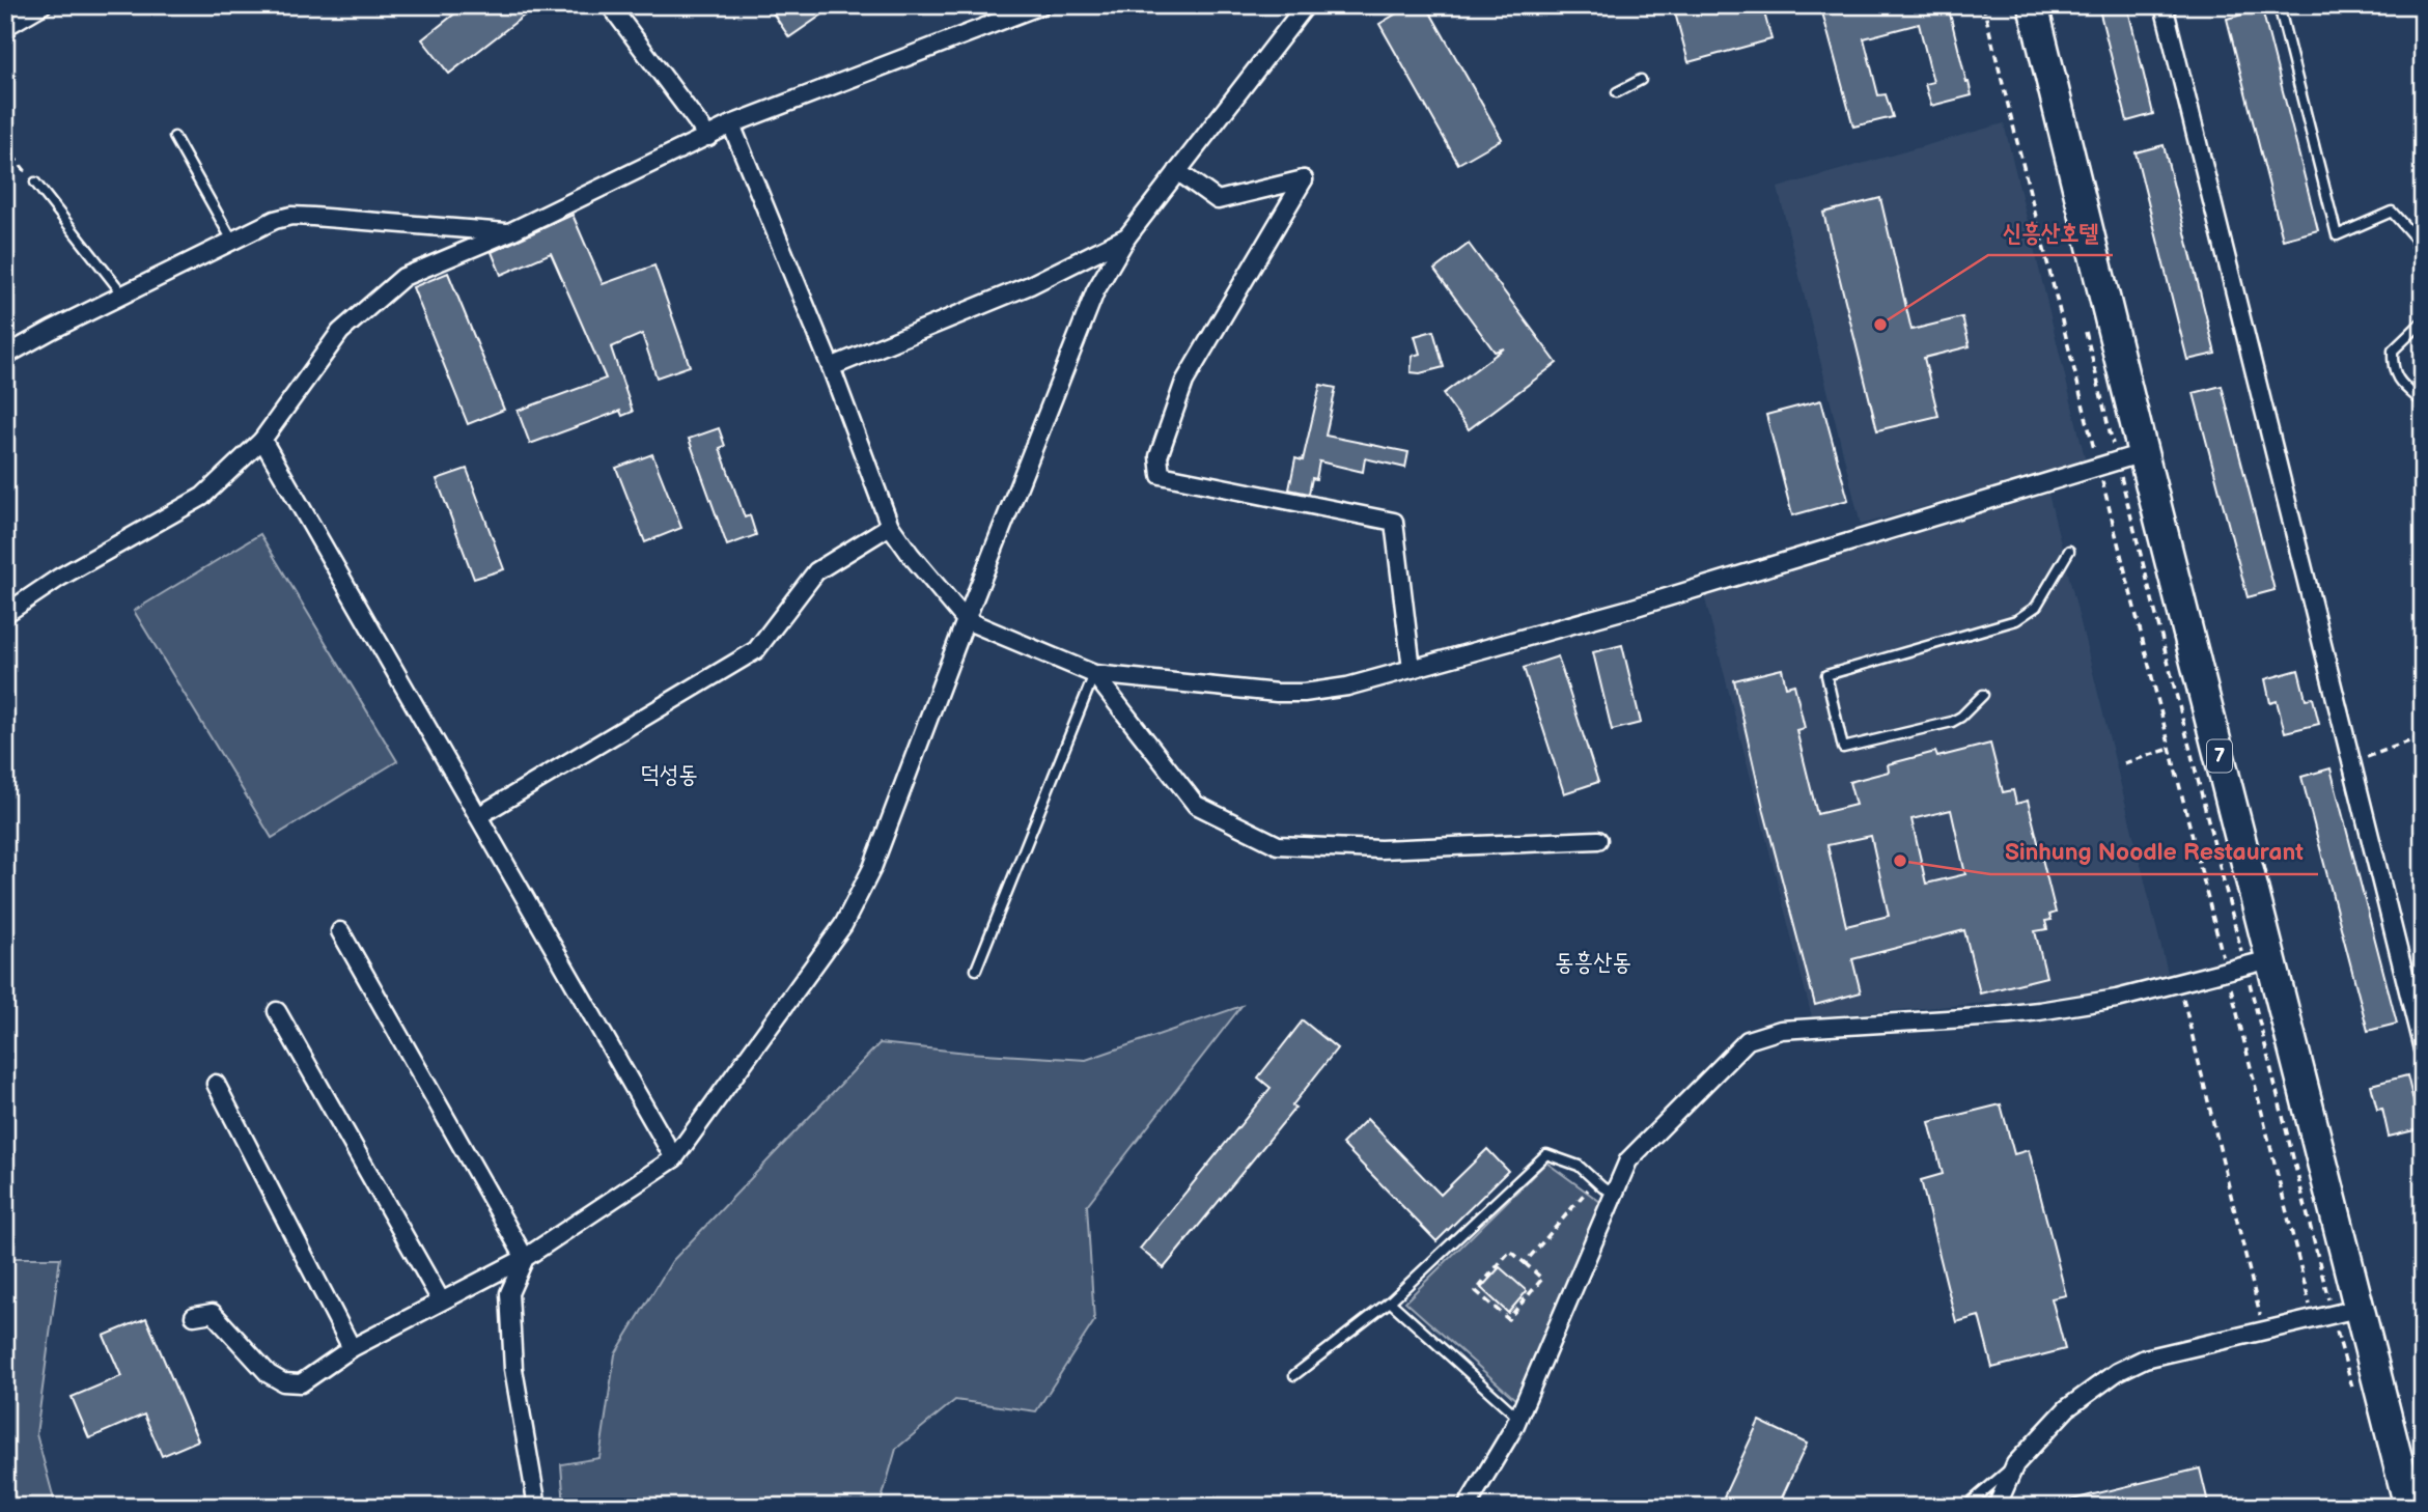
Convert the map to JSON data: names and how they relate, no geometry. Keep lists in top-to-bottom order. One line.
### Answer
{"streets":{"highway":["7"]},"districts":["덕성동","동흥산동"],"places":["신흥산호텔","Sinhung Noodle Restaurant"]}
